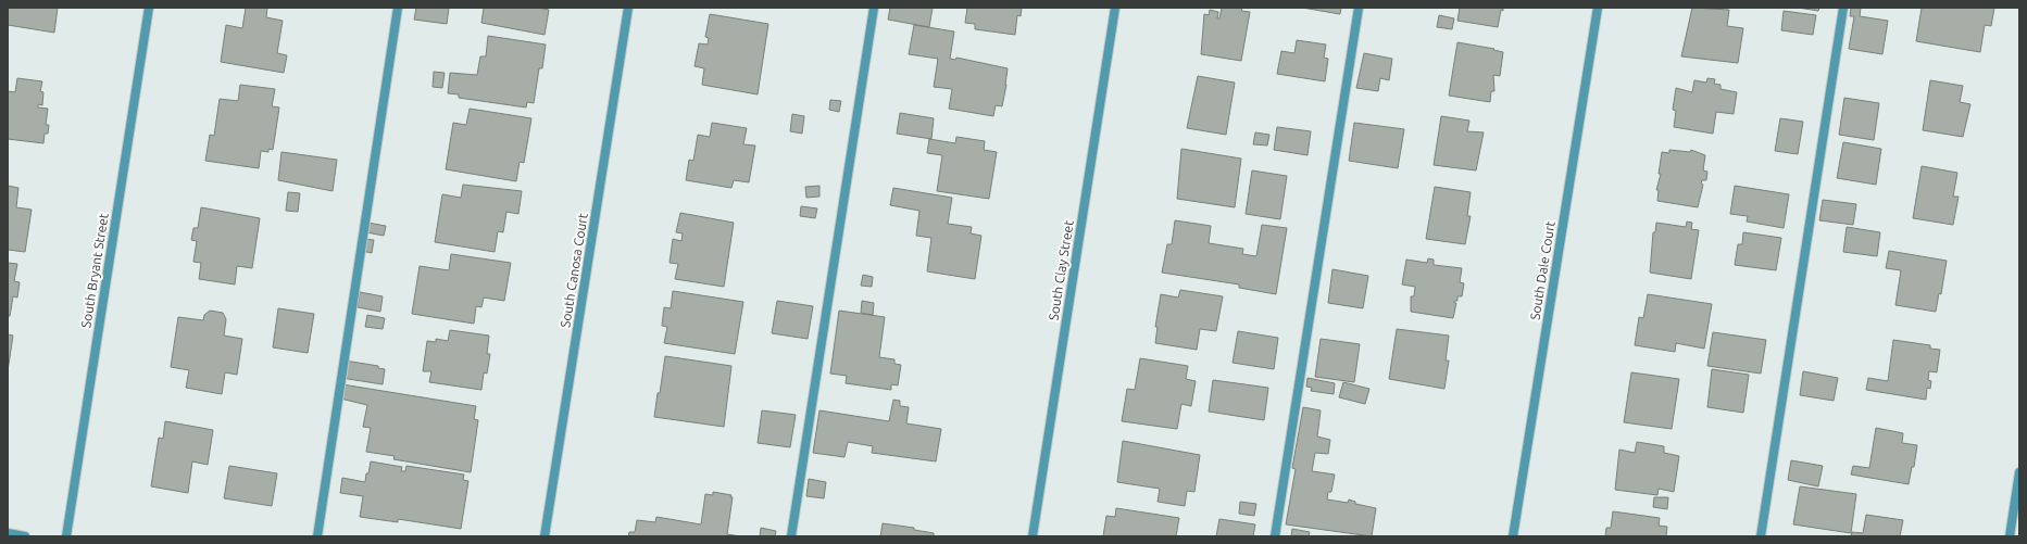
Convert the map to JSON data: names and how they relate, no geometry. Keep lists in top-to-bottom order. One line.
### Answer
{"streets":{"street":["South Bryant Street","South Canosa Court","South Clay Street","South Dale Court"]}}
